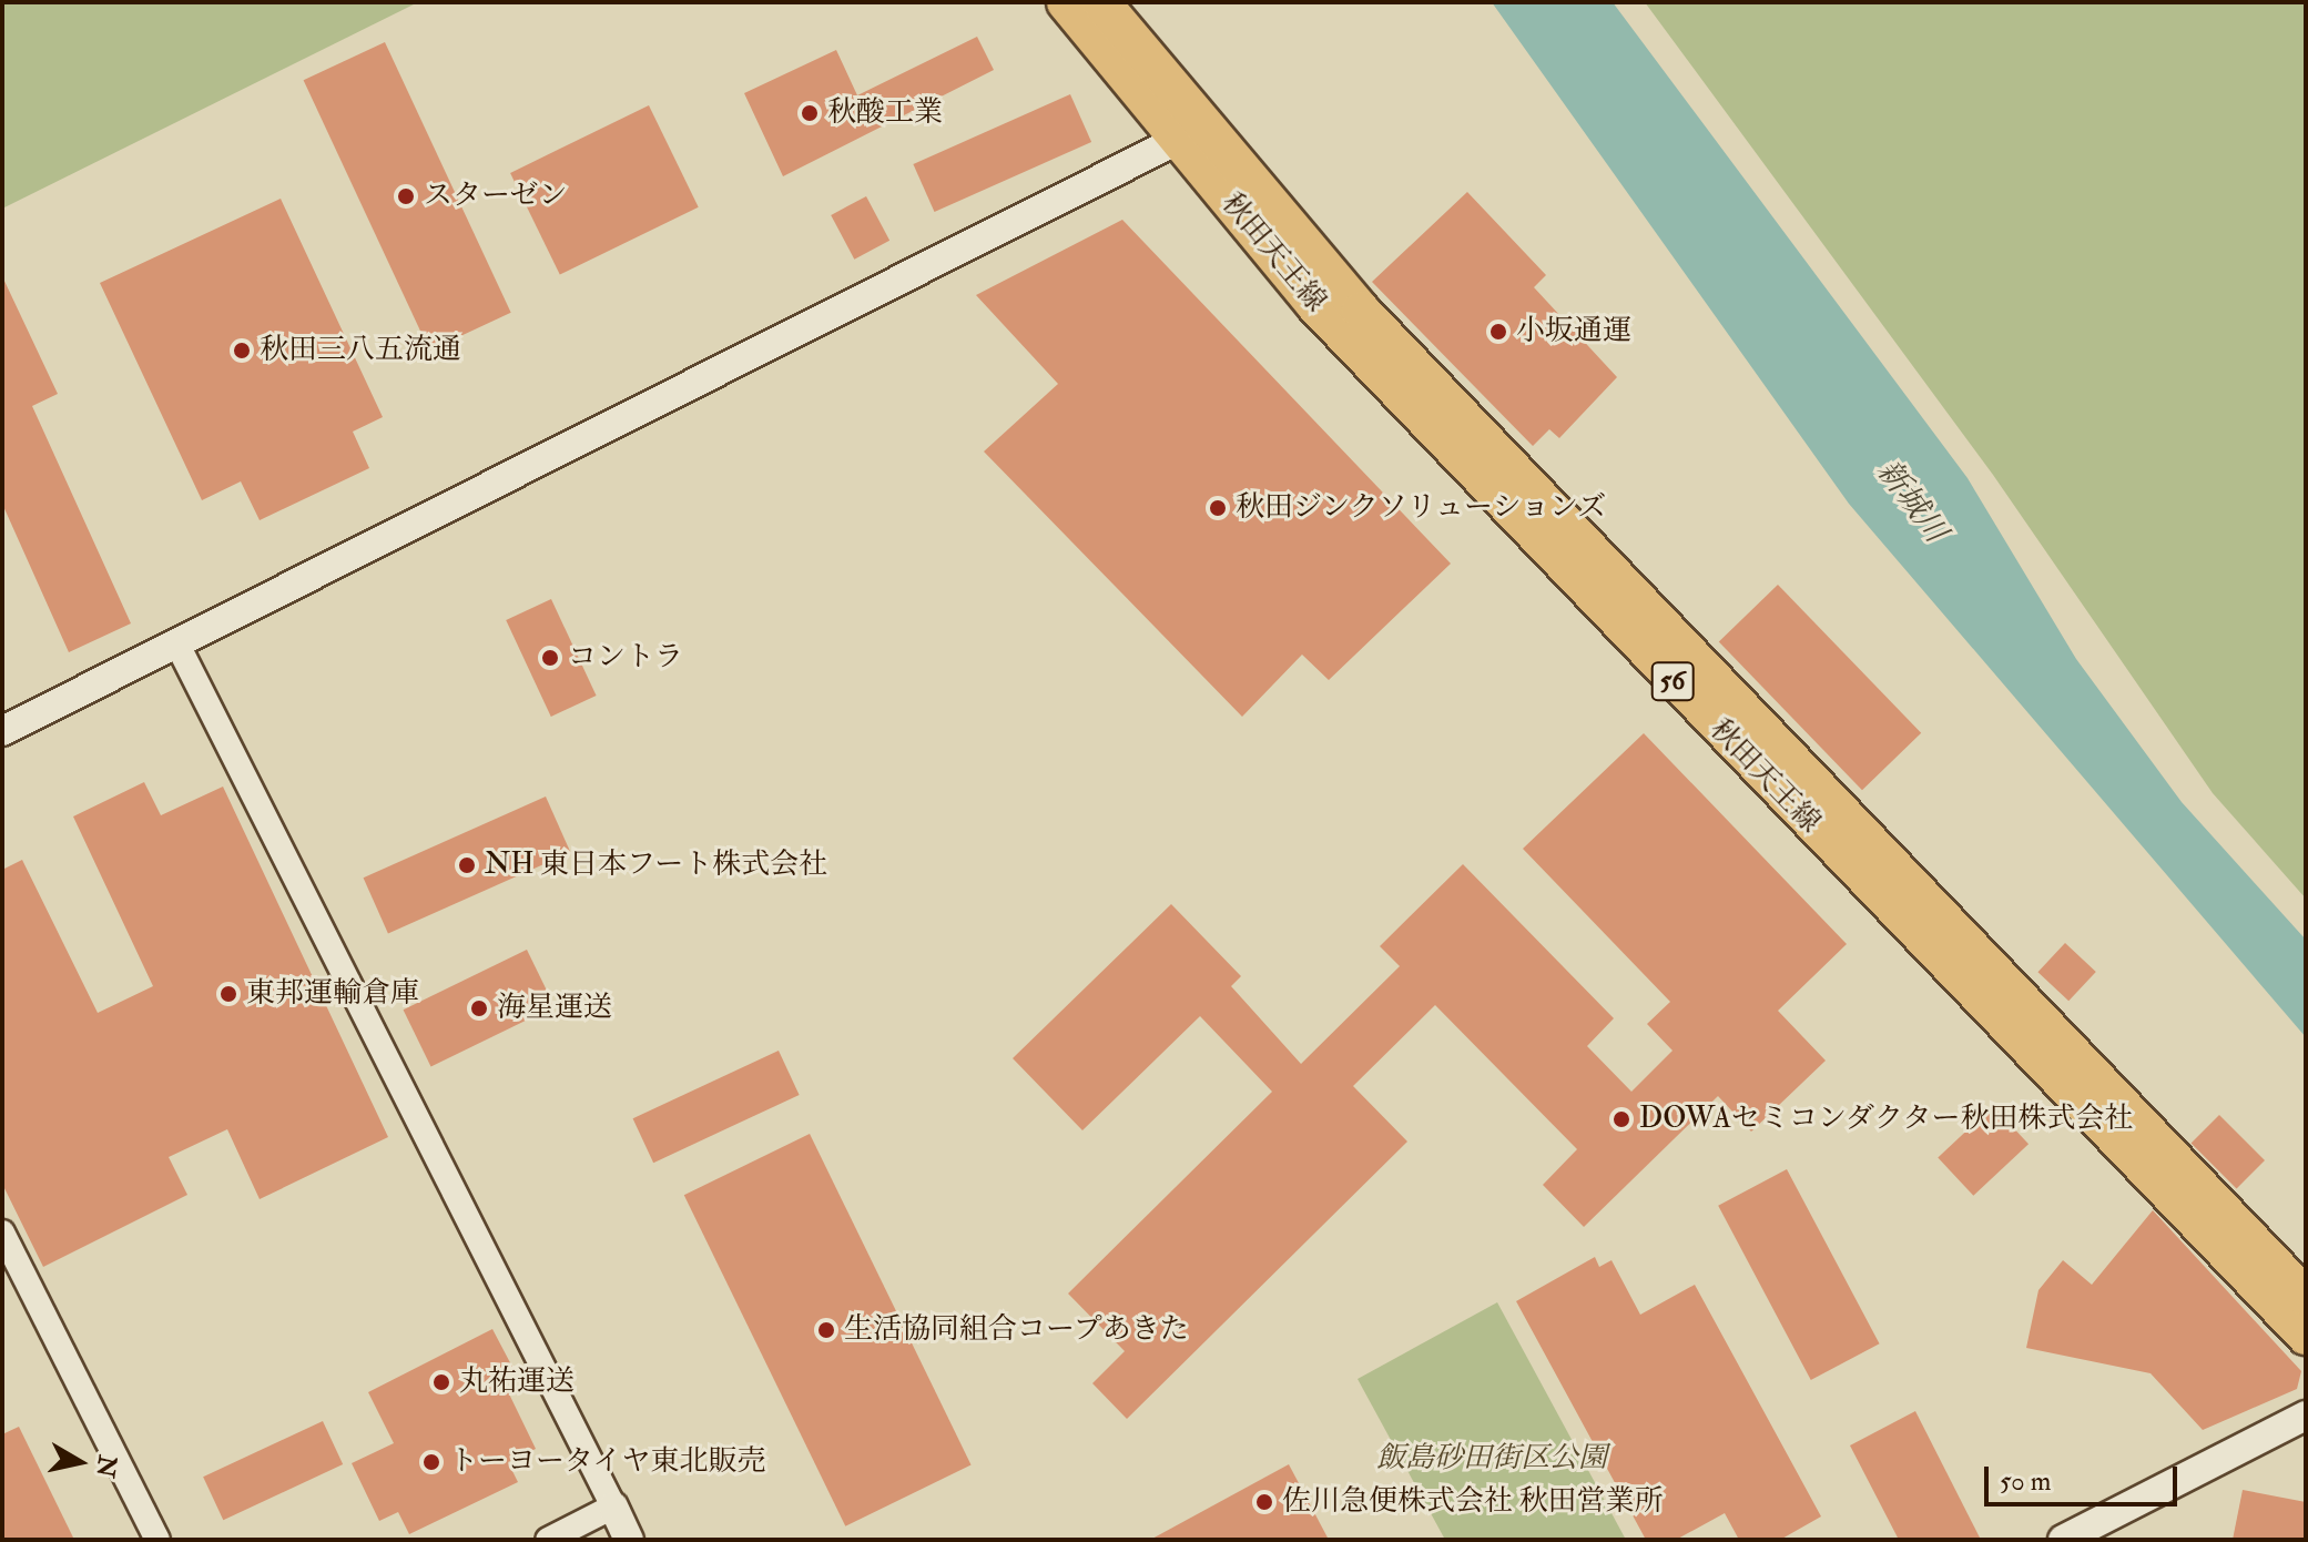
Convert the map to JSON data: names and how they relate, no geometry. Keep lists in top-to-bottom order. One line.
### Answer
{"streets":{"main road":["秋田天王線","56"]},"water":["新城川"],"parks":["飯島砂田街区公園"],"places":["秋酸工業","スターゼン","小坂通運","秋田三八五流通","秋田ジンクソリューションズ","コントラ","NH 東日本フート株式会社","東邦運輸倉庫","海星運送","DOWAセミコンダクター秋田株式会社","生活協同組合コープあきた","丸祐運送","トーヨータイヤ東北販売","佐川急便株式会社 秋田営業所"],"scale_bar":"50 m","north":"right"}
